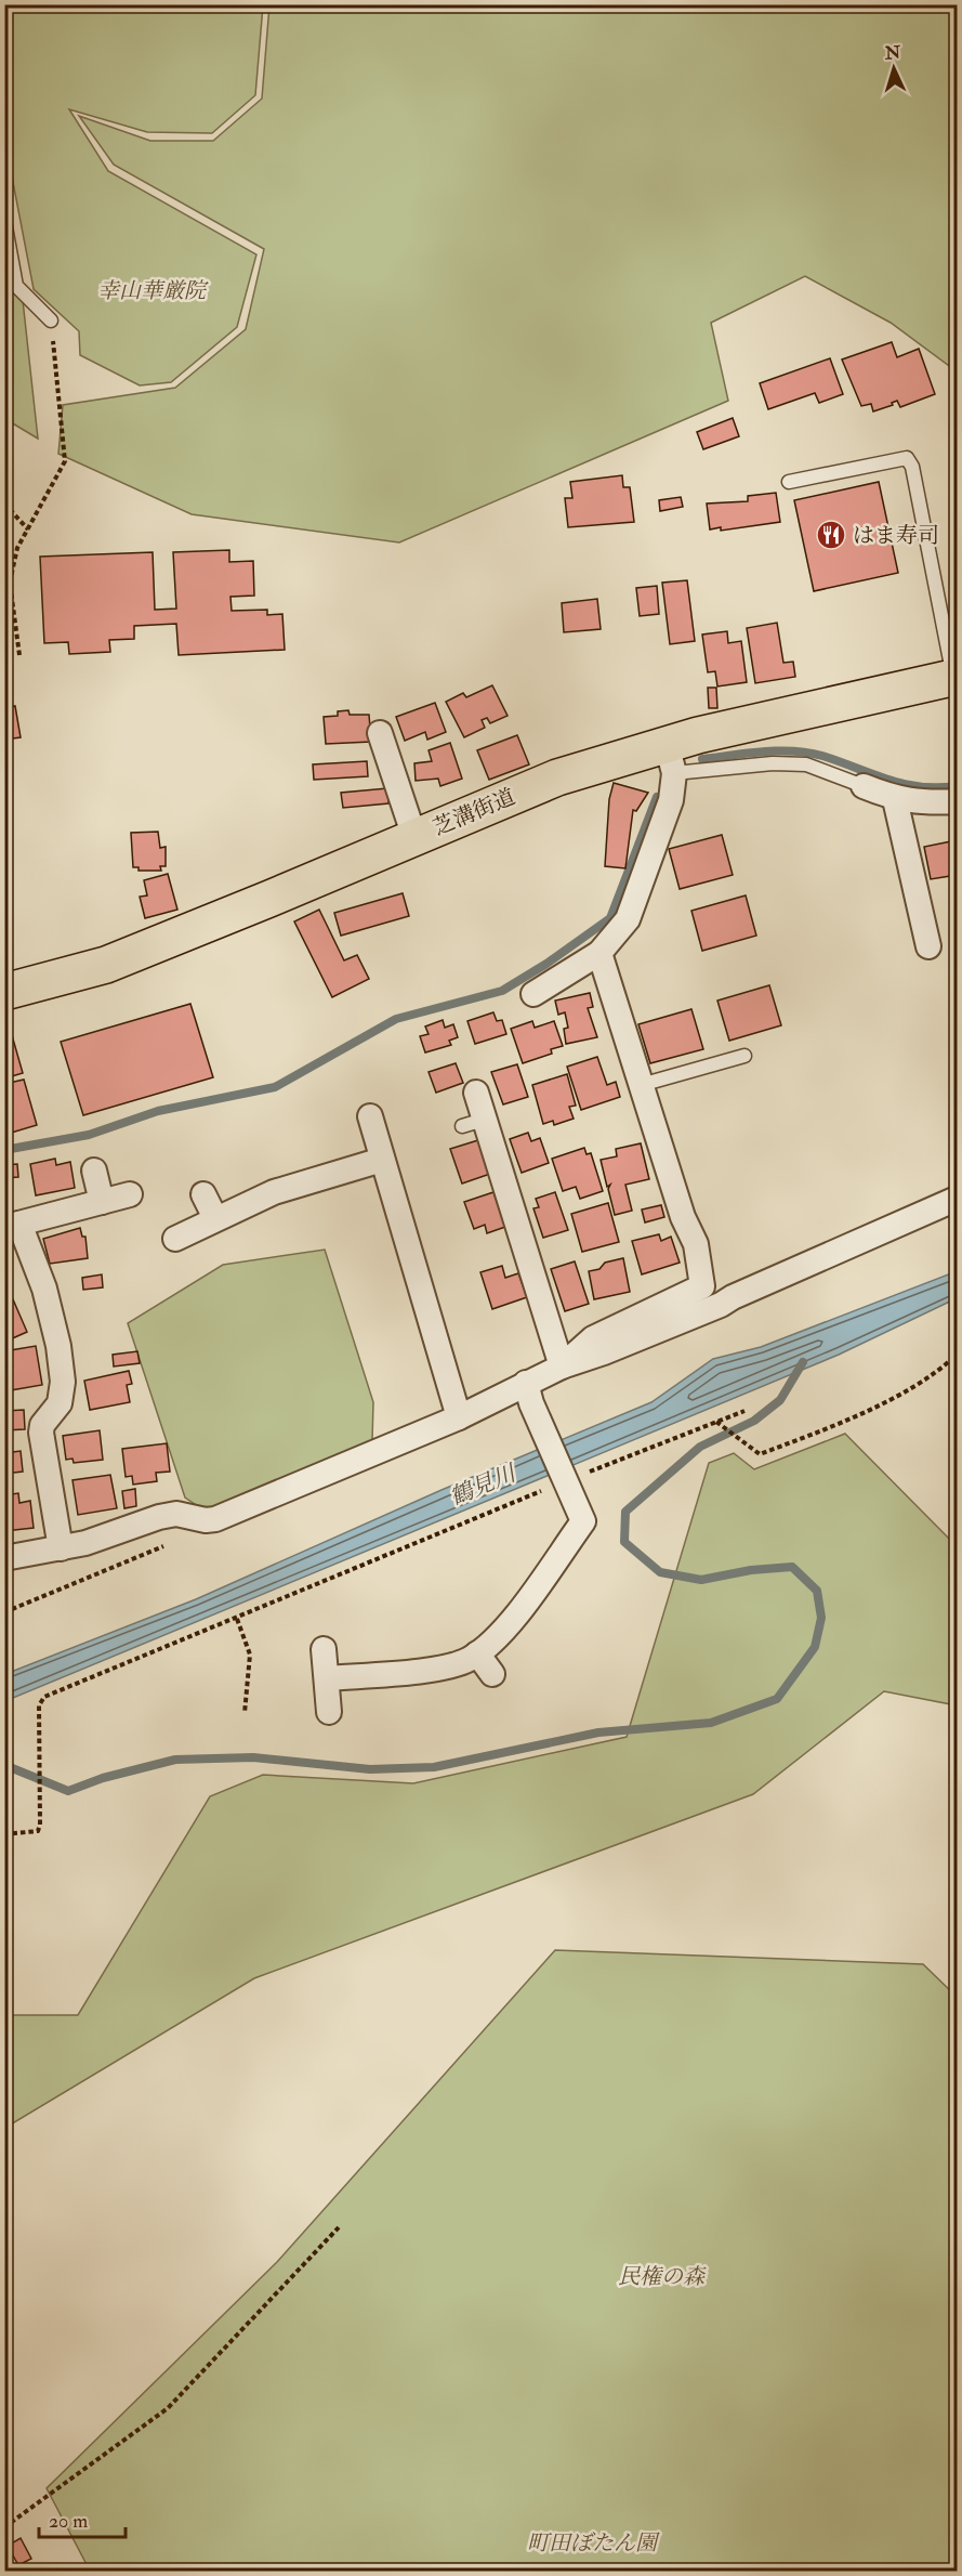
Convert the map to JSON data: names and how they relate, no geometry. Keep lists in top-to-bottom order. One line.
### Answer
{"streets":{"main road":["芝溝街道"]},"water":["鶴見川"],"parks":["幸山華厳院","民権の森","町田ぼたん園"],"places":{"restaurant":["はま寿司"]},"scale_bar":"20 m","north":"top"}
